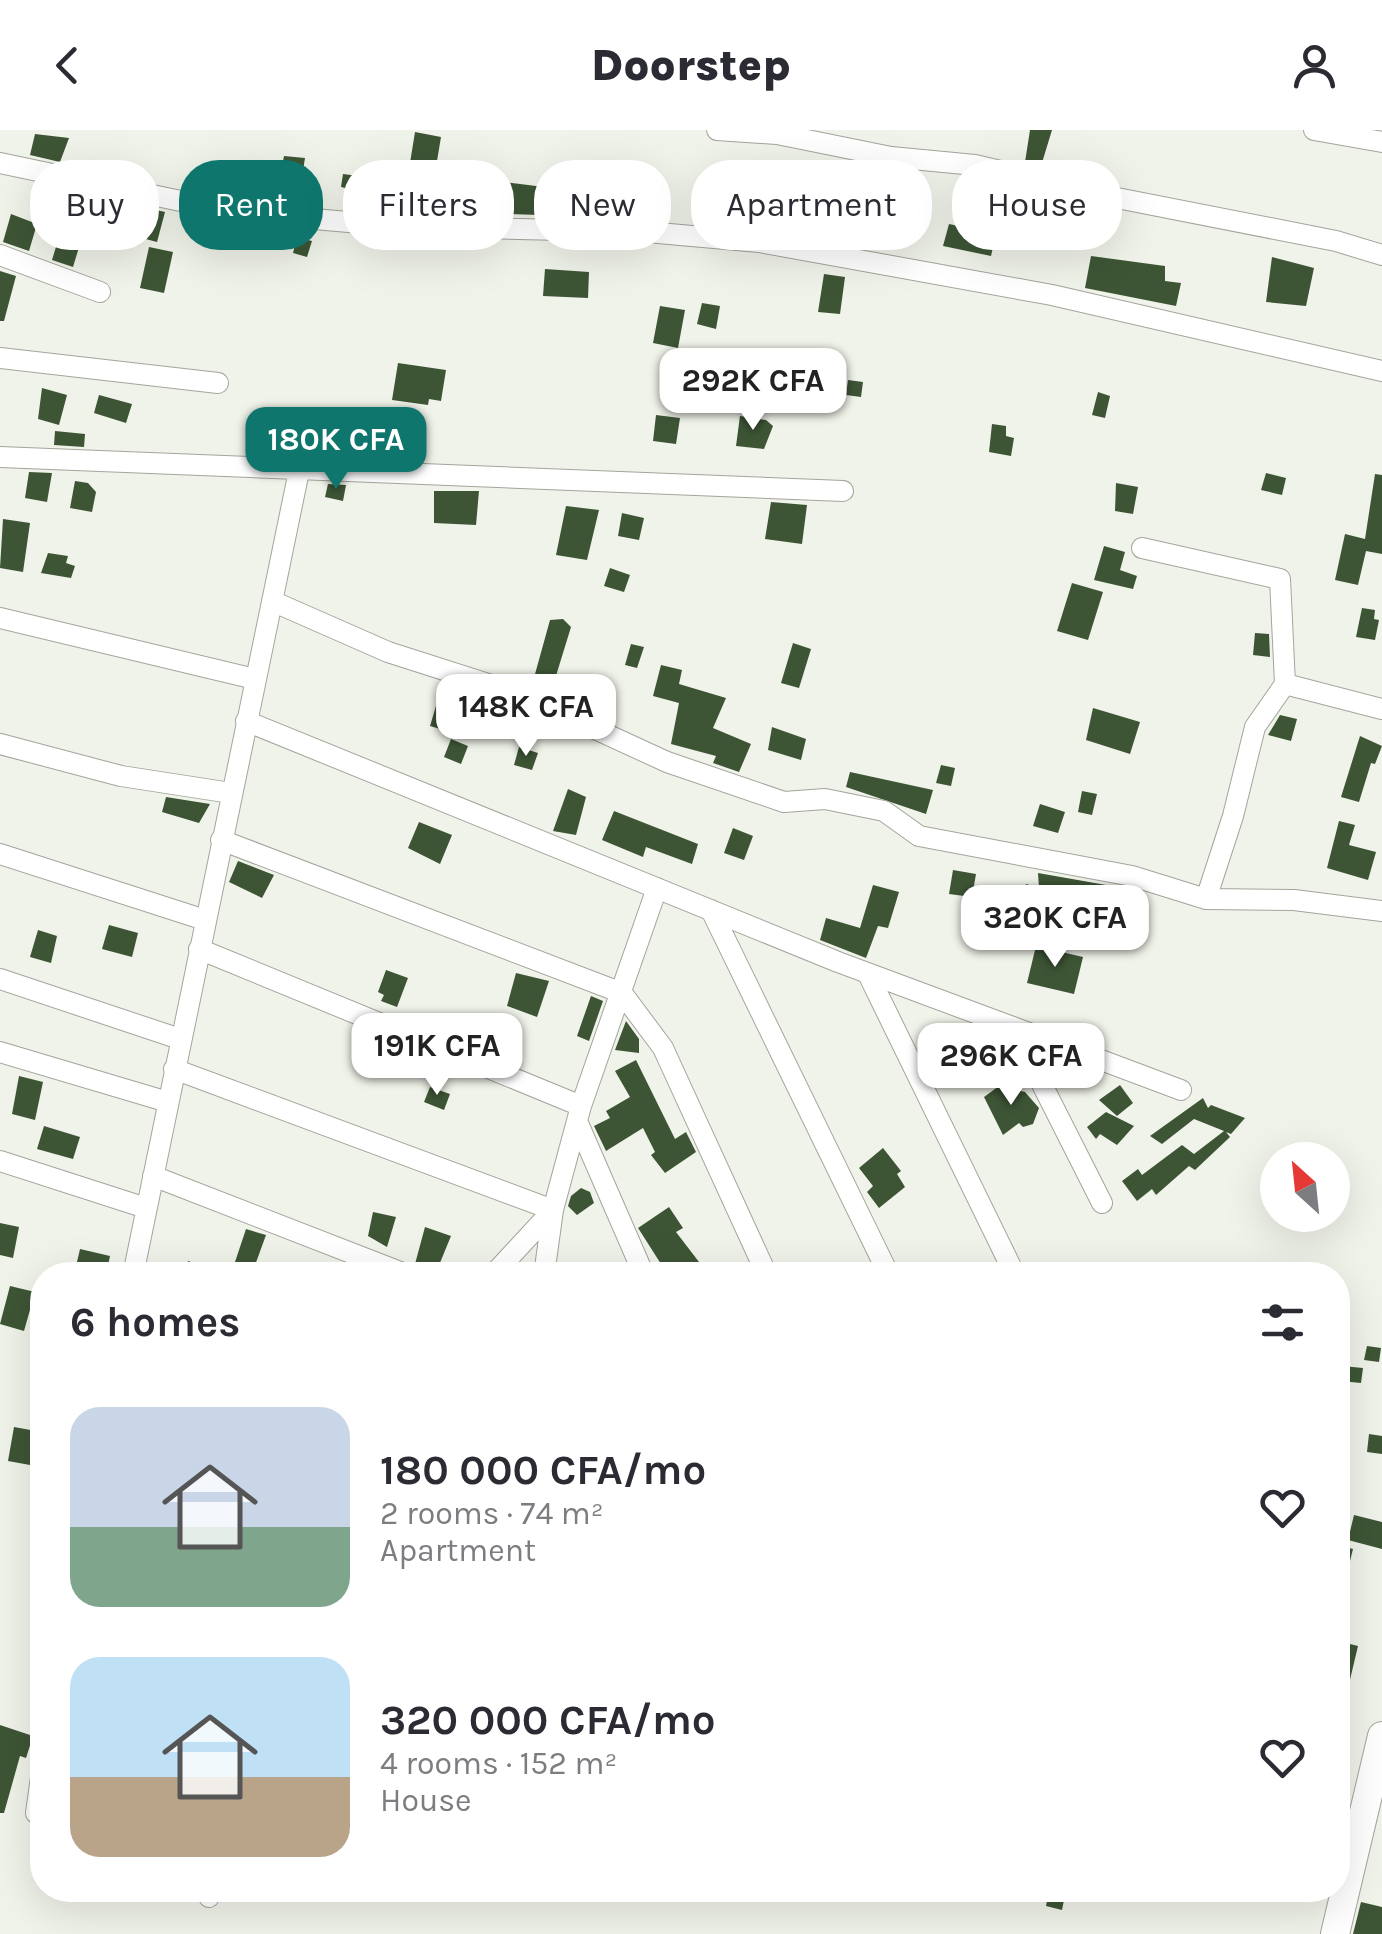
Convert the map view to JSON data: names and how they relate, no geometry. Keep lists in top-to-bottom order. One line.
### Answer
{"north":"top left","page":{"header":"Doorstep","chip":["Buy","Rent","Filters","New","Apartment","House"],"price":["292K CFA","180K CFA","148K CFA","320K CFA","191K CFA","296K CFA"],"heading":"6 homes","list":[{"name":"180 000 CFA/mo","note":"2 rooms · 74 m² · Apartment"},{"name":"320 000 CFA/mo","note":"4 rooms · 152 m² · House"}]}}
